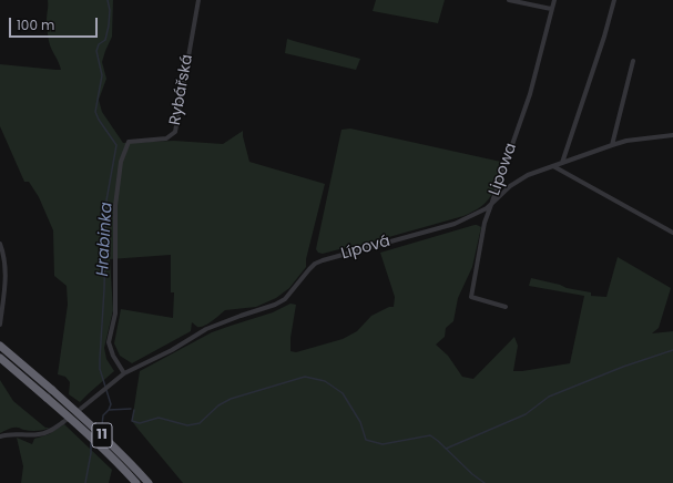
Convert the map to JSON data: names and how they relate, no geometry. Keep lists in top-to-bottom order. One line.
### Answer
{"streets":{"highway":["11"],"street":["Rybářská","Lipowa","Lípová"]},"crossings":[["Rybářská","Lípová"],["Lipowa","Lípová"]],"water":["Hrabinka"],"scale_bar":"100 m"}
